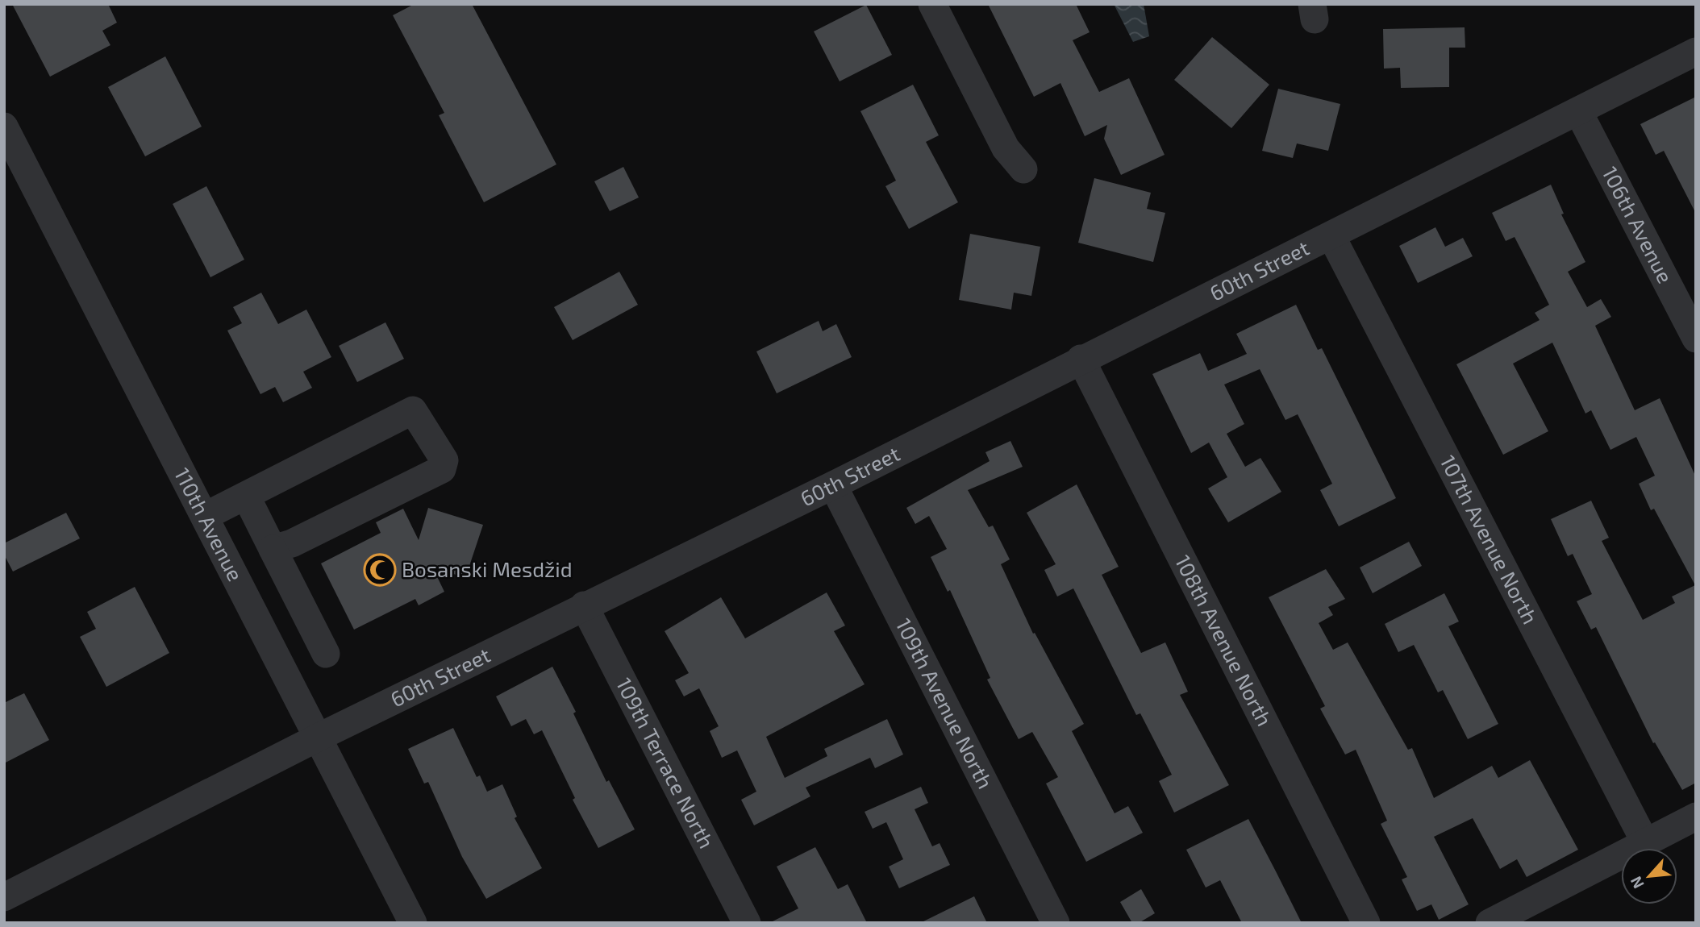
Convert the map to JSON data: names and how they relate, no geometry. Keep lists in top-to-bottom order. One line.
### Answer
{"streets":{"street":["106th Avenue","60th Street","110th Avenue","107th Avenue North","108th Avenue North","109th Avenue North","109th Terrace North"]},"crossings":[["106th Avenue","60th Street"],["60th Street","110th Avenue"],["60th Street","107th Avenue North"],["60th Street","108th Avenue North"],["60th Street","109th Avenue North"],["60th Street","109th Terrace North"]],"places":{"mosque":["Bosanski Mesdžid"]},"north":"bottom left"}
